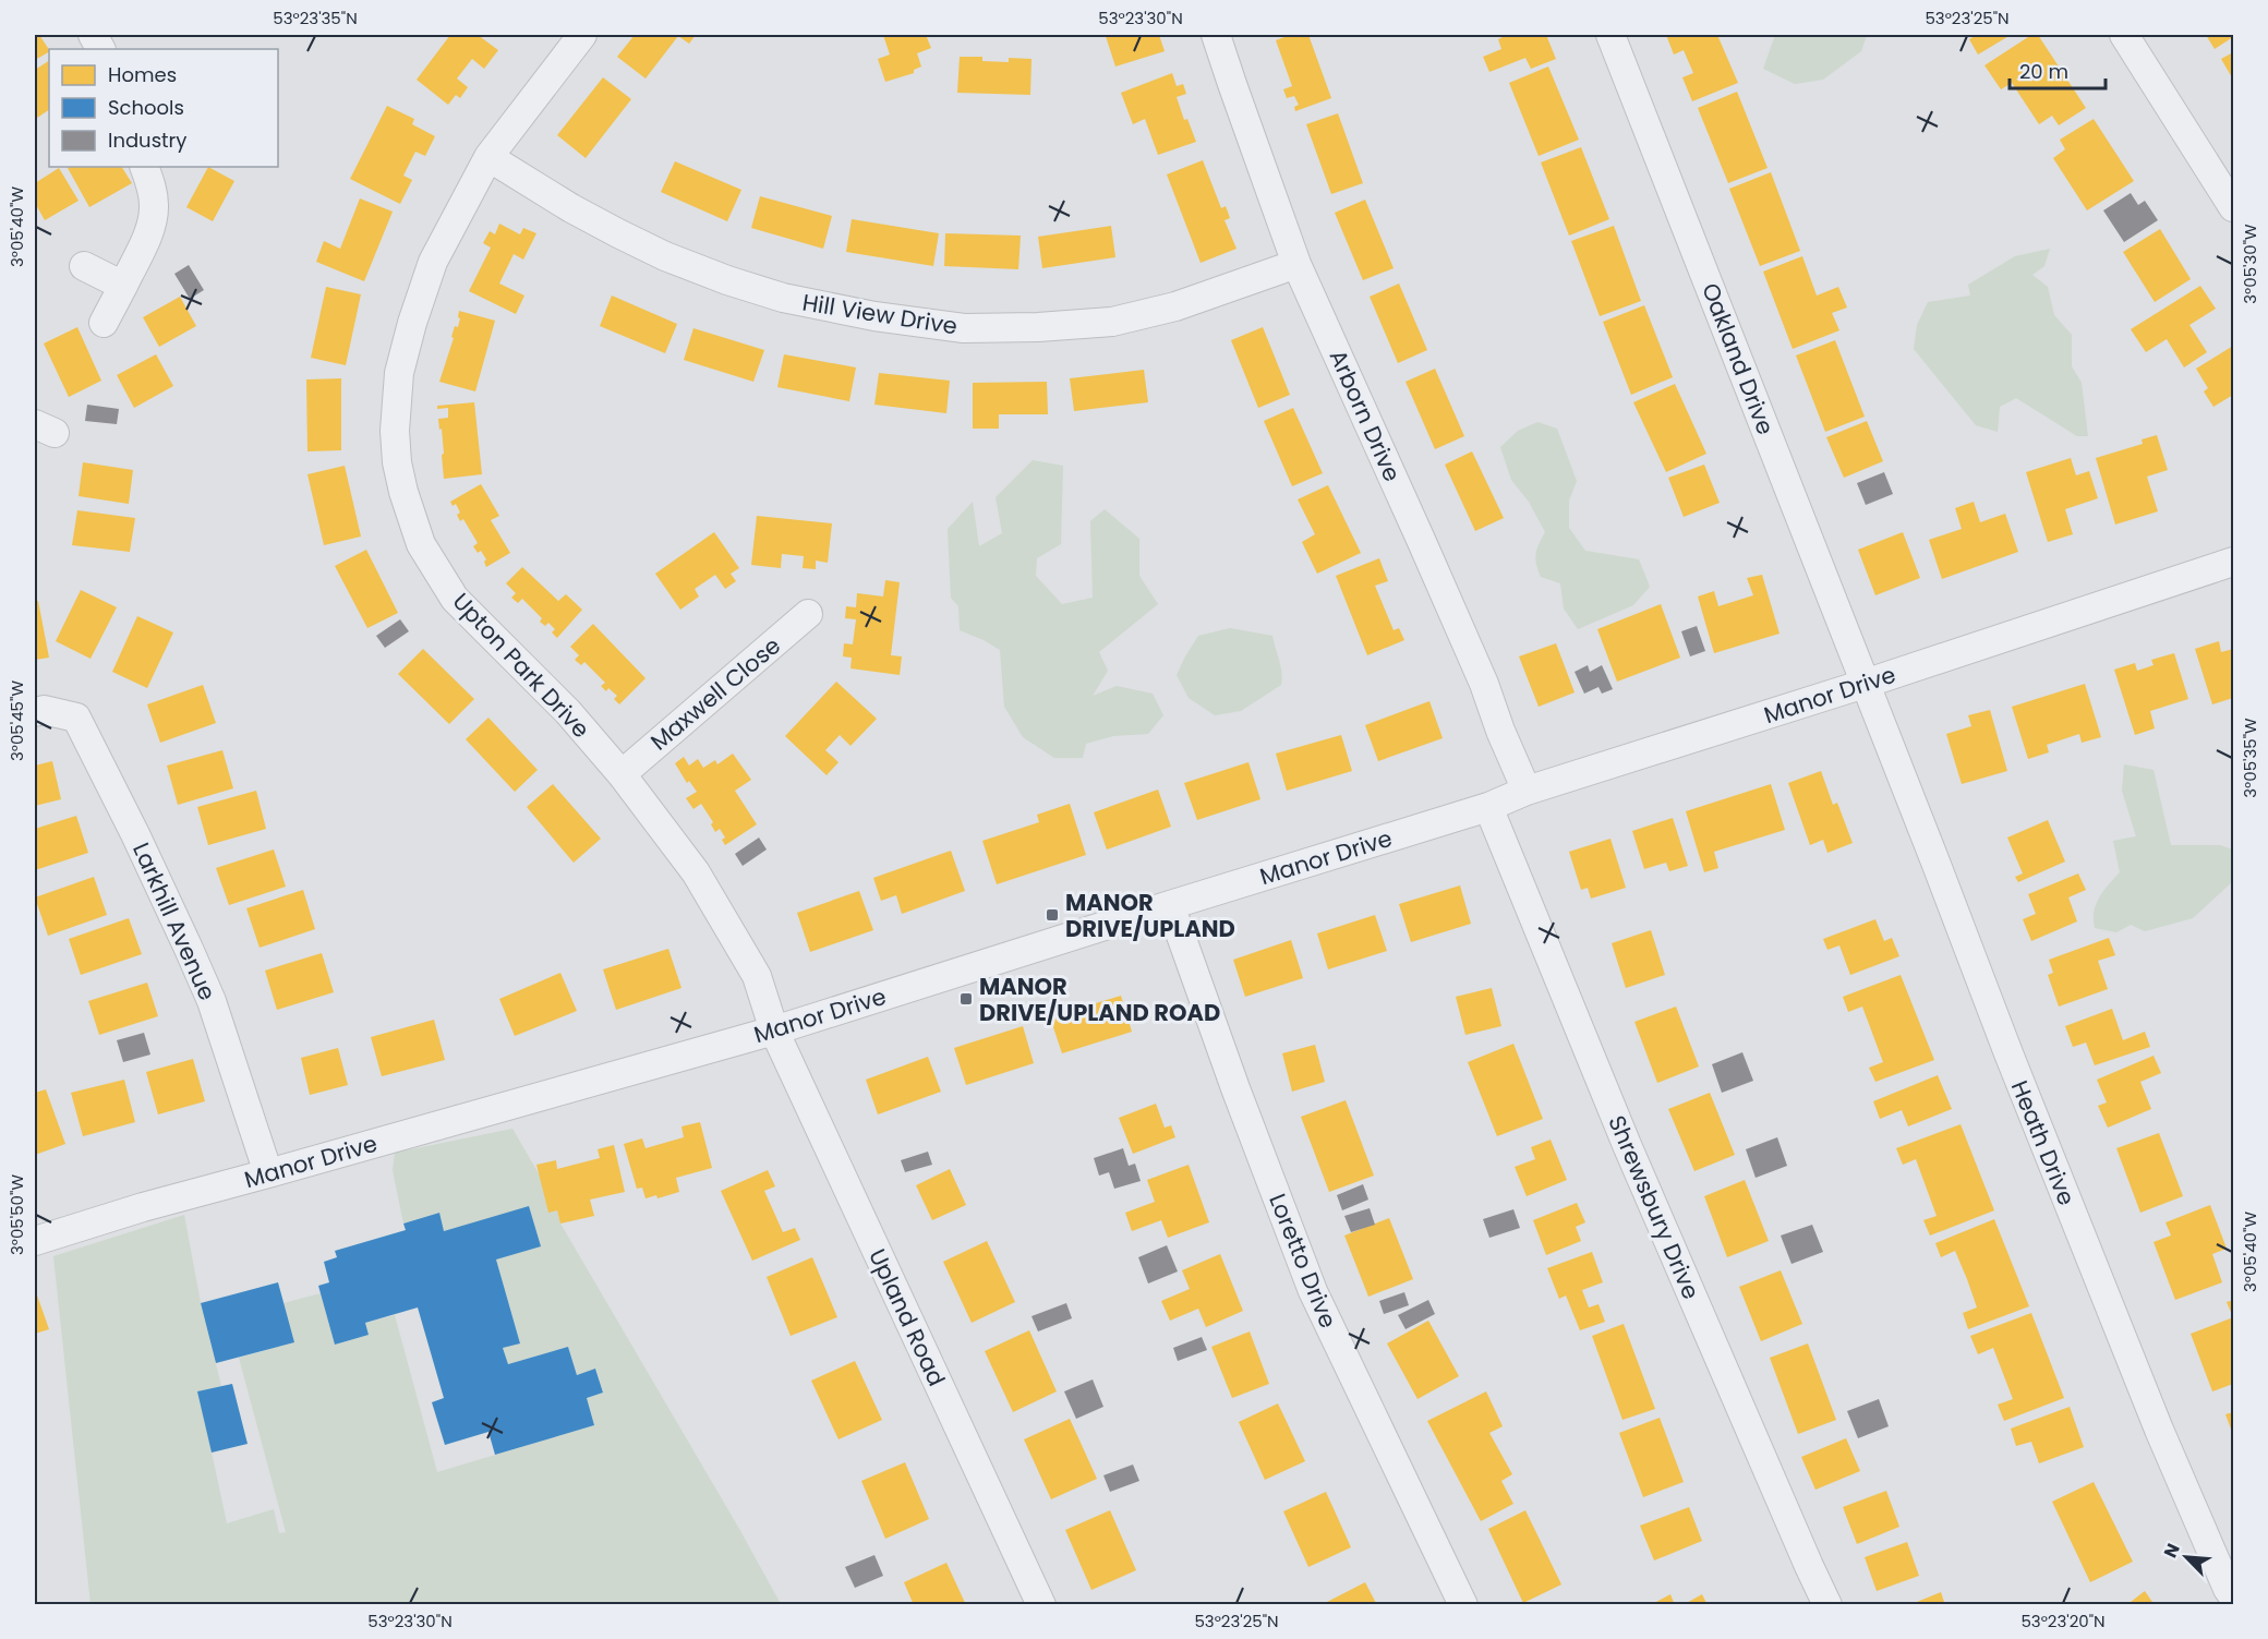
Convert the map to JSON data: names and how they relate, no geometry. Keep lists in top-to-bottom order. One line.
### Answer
{"streets":{"street":["Hill View Drive","Oakland Drive","Arborn Drive","Upton Park Drive","Maxwell Close","Manor Drive","Larkhill Avenue","Heath Drive","Shrewsbury Drive","Loretto Drive","Upland Road"]},"crossings":[["Hill View Drive","Arborn Drive"],["Hill View Drive","Upton Park Drive"],["Oakland Drive","Manor Drive"],["Oakland Drive","Heath Drive"],["Arborn Drive","Manor Drive"],["Upton Park Drive","Maxwell Close"],["Upton Park Drive","Manor Drive"],["Upton Park Drive","Upland Road"],["Manor Drive","Larkhill Avenue"],["Manor Drive","Heath Drive"],["Manor Drive","Shrewsbury Drive"],["Manor Drive","Loretto Drive"],["Manor Drive","Upland Road"]],"places":{"transit":["MANOR DRIVE/UPLAND","MANOR DRIVE/UPLAND ROAD"]},"legend":["Homes","Schools","Industry"],"scale_bar":"20 m","north":"top left","coordinates":["53°23'35\"N","53°23'30\"N","53°23'25\"N","3°05'40\"W","3°05'30\"W","3°05'45\"W","3°05'35\"W","3°05'50\"W","53°23'20\"N"]}
